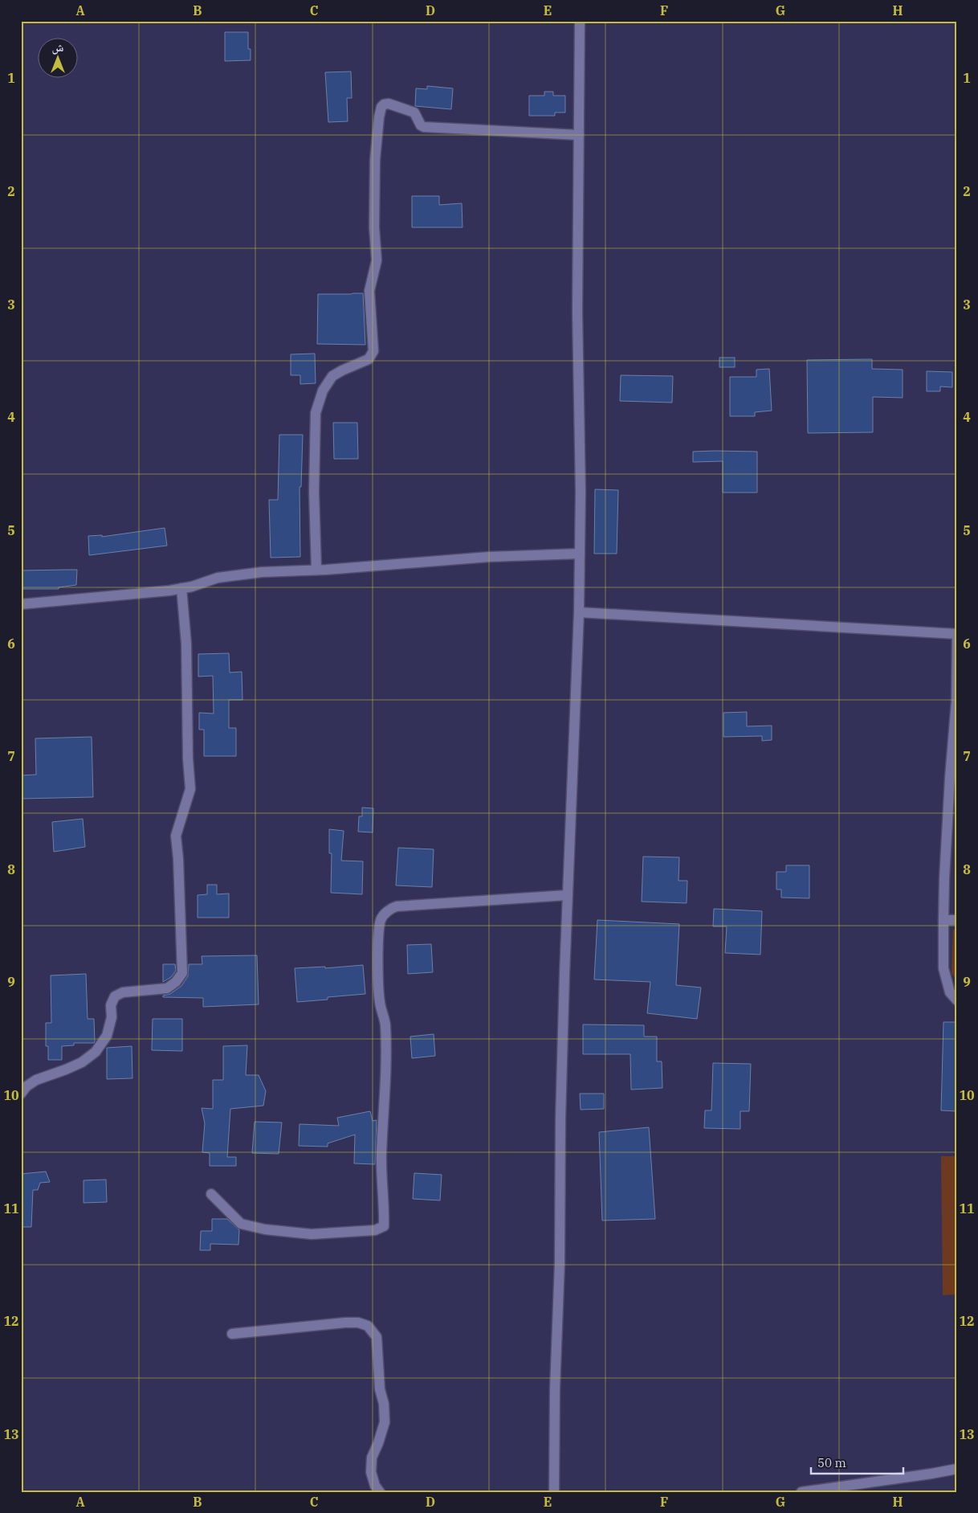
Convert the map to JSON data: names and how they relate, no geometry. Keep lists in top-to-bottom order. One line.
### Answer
{"scale_bar":"50 m","north":"top","grid":{"columns":["A","B","C","D","E","F","G","H"],"rows":["1","2","3","4","5","6","7","8","9","10","11","12","13"]}}
